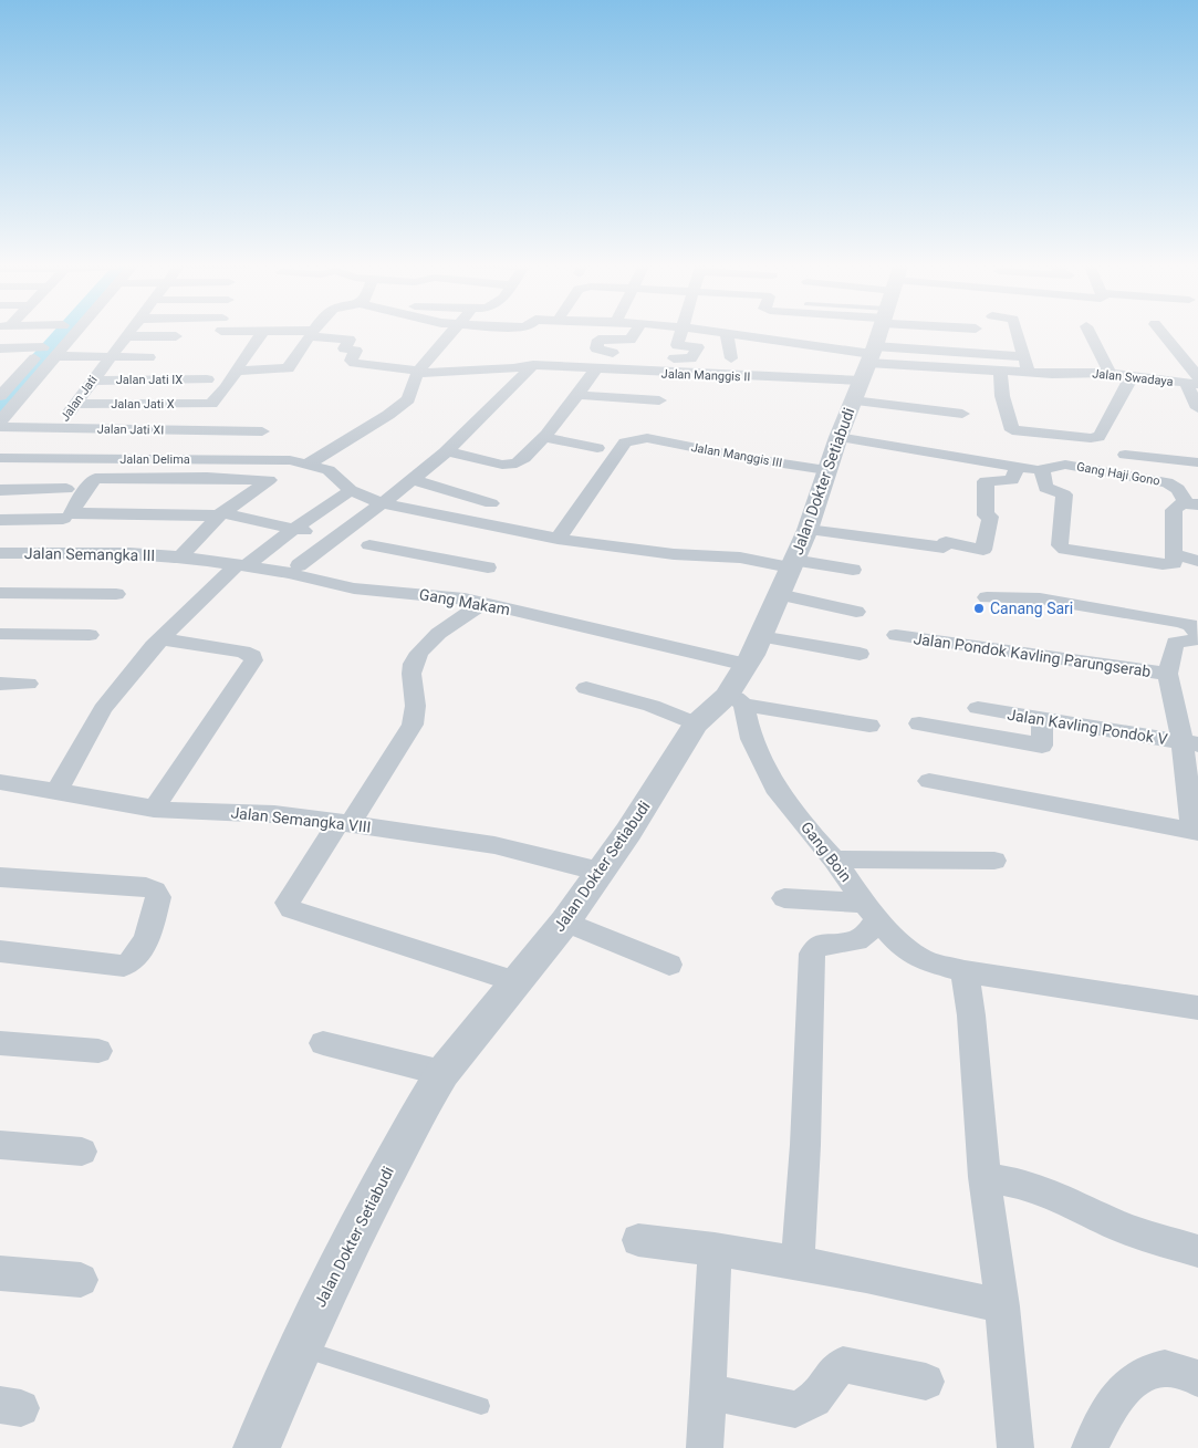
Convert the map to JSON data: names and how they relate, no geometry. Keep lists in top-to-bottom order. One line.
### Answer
{"streets":{"street":["Jalan Manggis II","Jalan Swadaya","Jalan Jati IX","Jalan Jati","Jalan Jati X","Jalan Jati XI","Jalan Manggis III","Jalan Delima","Gang Haji Gono","Jalan Dokter Setiabudi","Jalan Semangka III","Gang Makam","Jalan Pondok Kavling Parungserab","Jalan Kavling Pondok V","Jalan Semangka VIII","Gang Boin"]},"crossings":[["Jalan Jati IX","Jalan Jati"],["Jalan Jati","Jalan Jati X"],["Jalan Jati","Jalan Jati XI"],["Jalan Manggis III","Jalan Delima"],["Jalan Manggis III","Jalan Dokter Setiabudi"],["Jalan Delima","Jalan Dokter Setiabudi"],["Gang Haji Gono","Jalan Dokter Setiabudi"],["Jalan Dokter Setiabudi","Gang Makam"],["Jalan Dokter Setiabudi","Jalan Semangka VIII"],["Jalan Dokter Setiabudi","Gang Boin"],["Jalan Semangka III","Gang Makam"]],"places":["Canang Sari"]}
